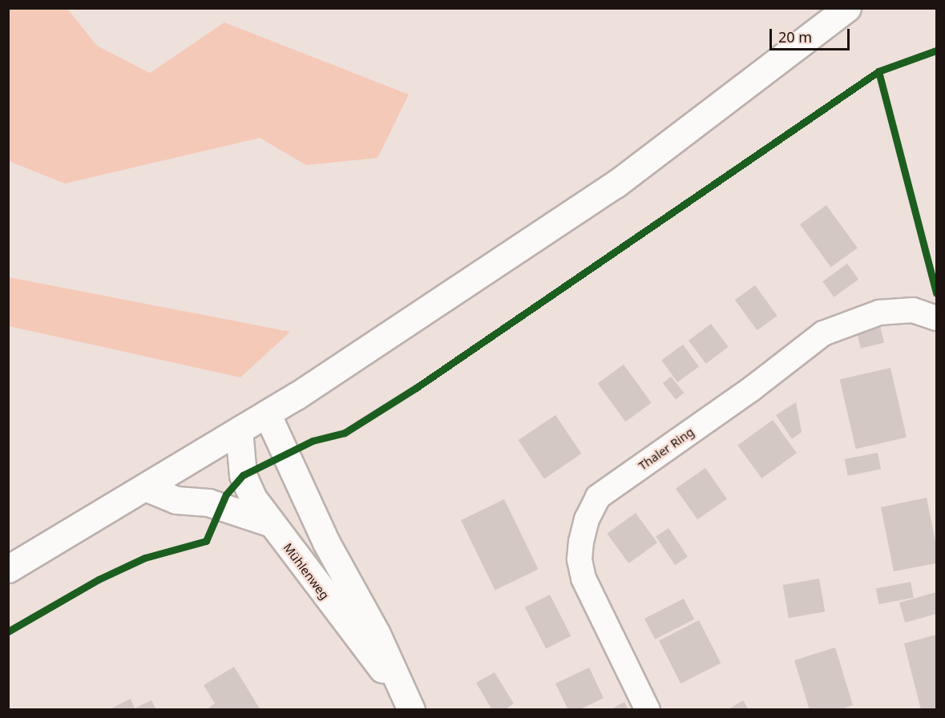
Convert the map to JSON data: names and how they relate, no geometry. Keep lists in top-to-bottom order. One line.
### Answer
{"streets":{"main road":["Mühlenweg"],"street":["Thaler Ring"]},"scale_bar":"20 m"}
